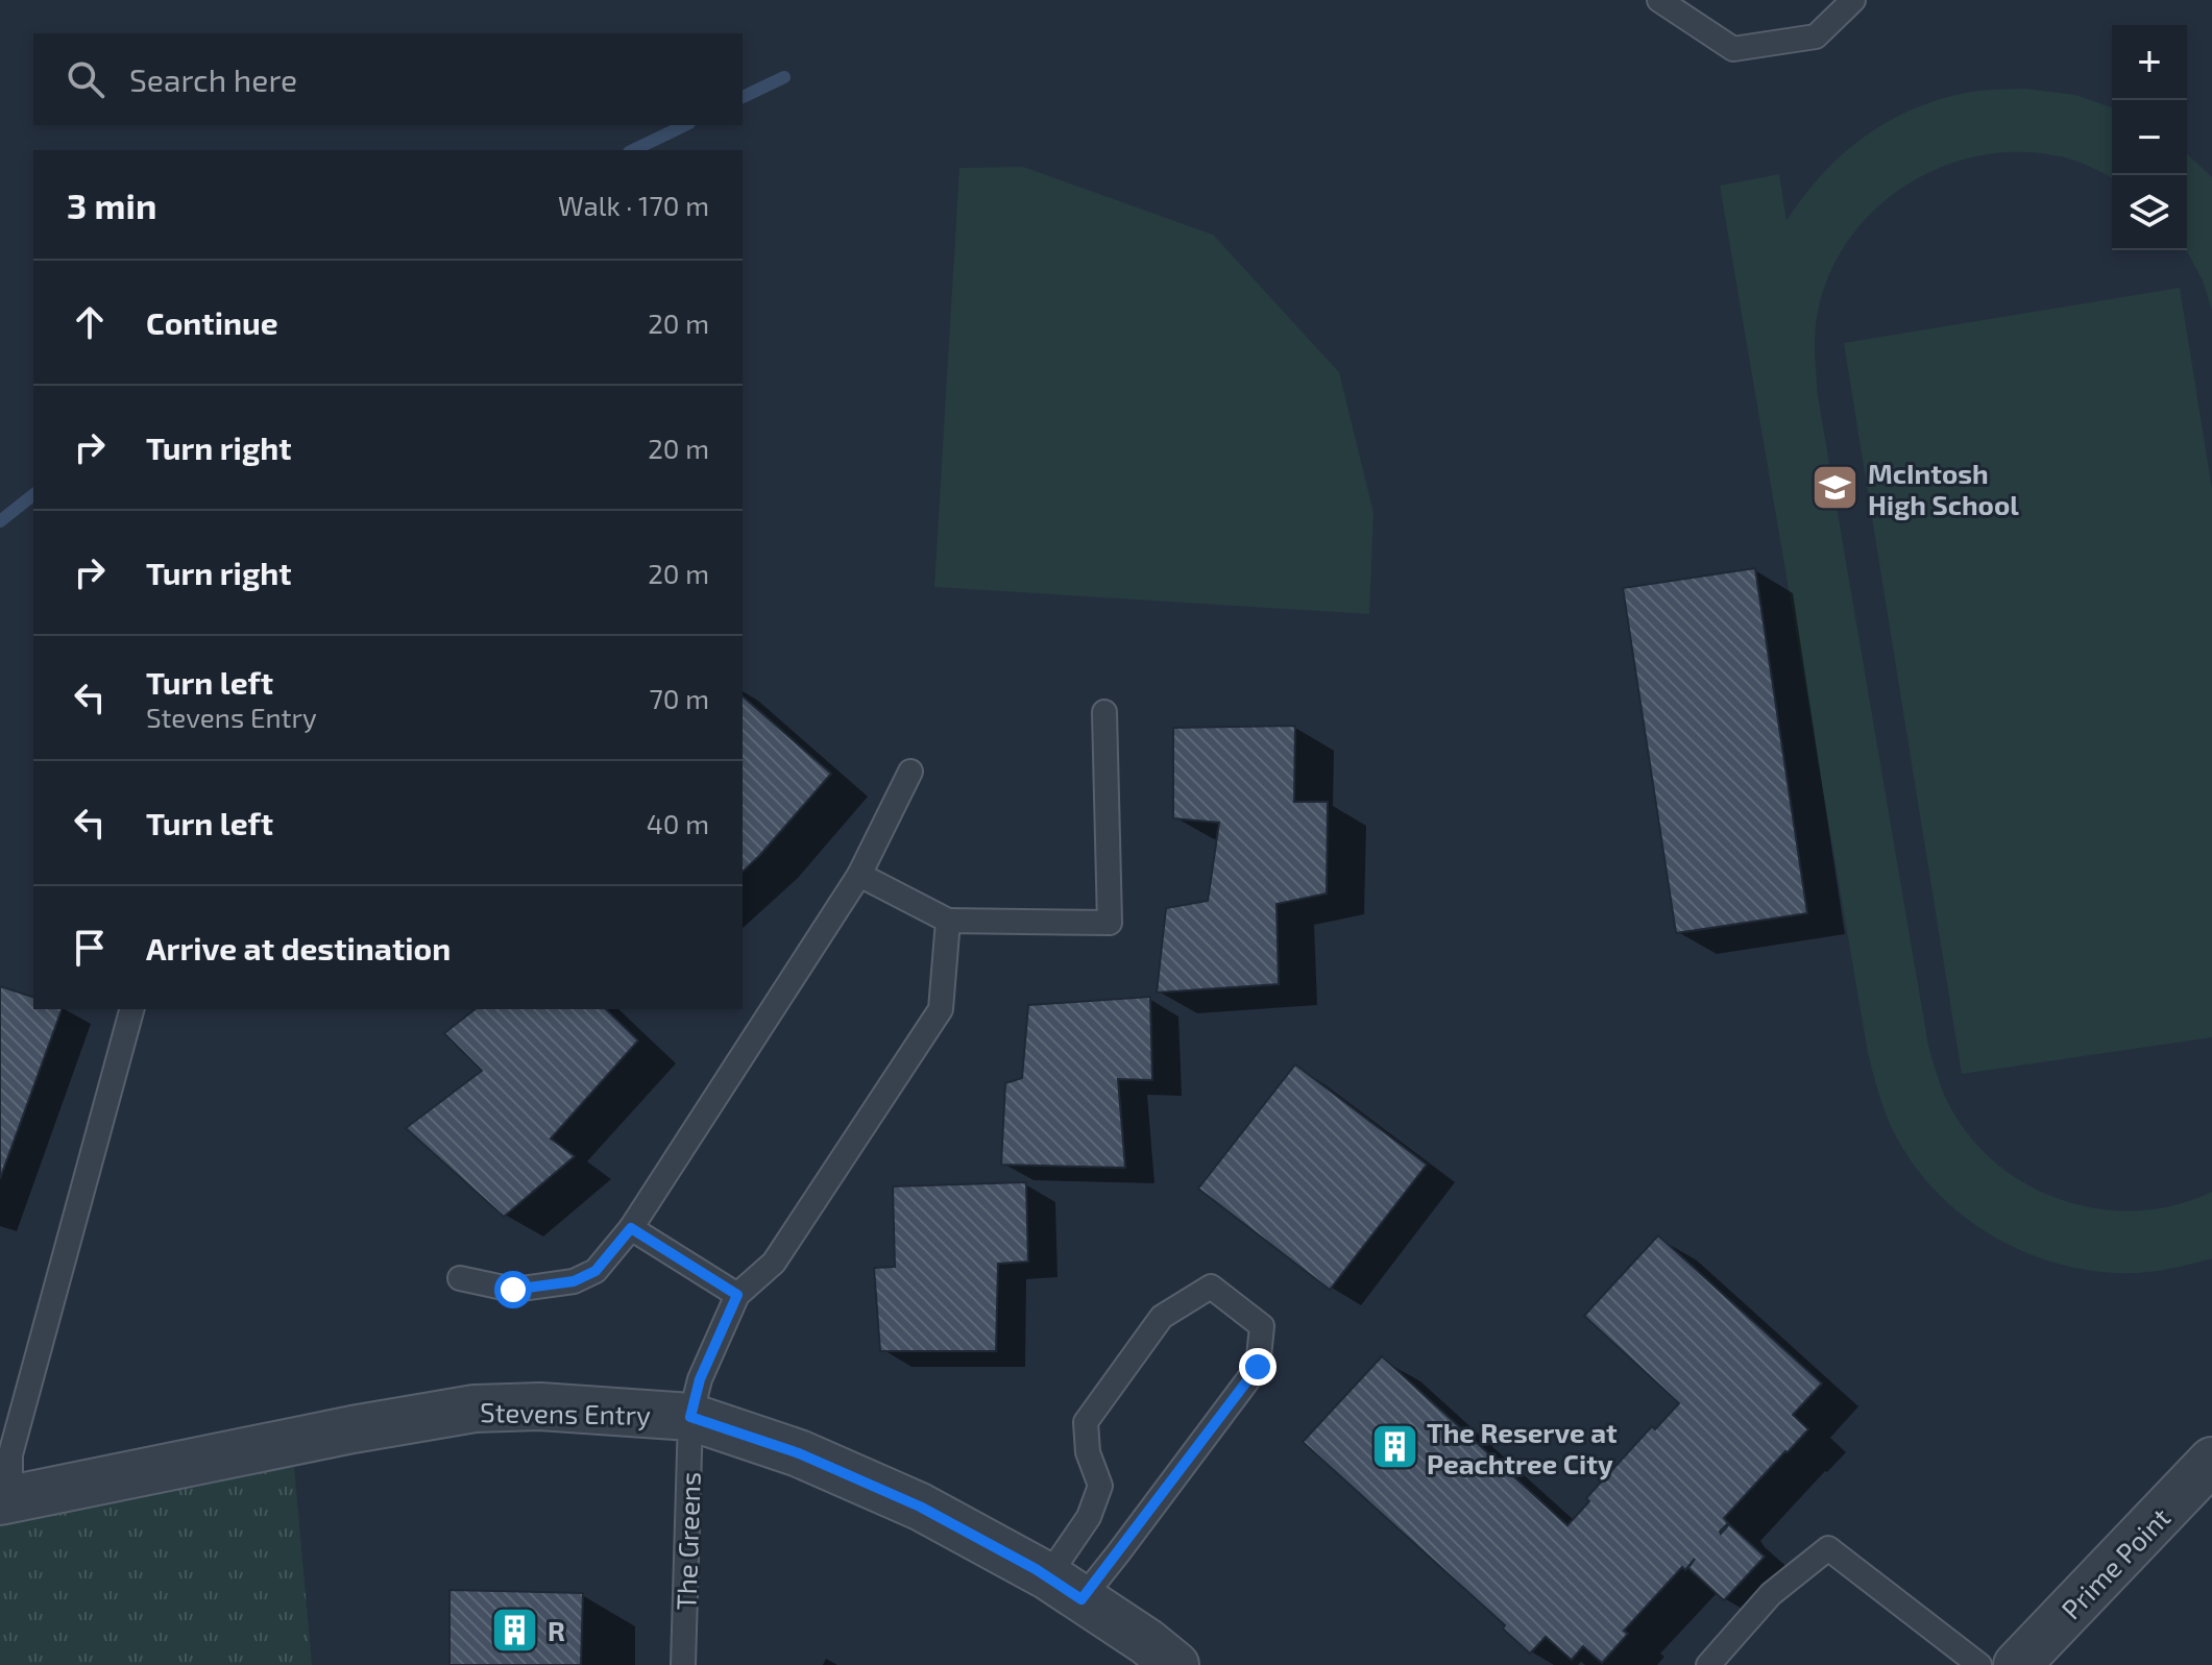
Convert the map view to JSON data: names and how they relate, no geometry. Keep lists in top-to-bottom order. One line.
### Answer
{"streets":{"street":["Stevens Entry","Prime Point"],"lane":["The Greens"]},"crossings":[["Stevens Entry","The Greens"]],"places":{"school or university":["McIntosh High School"],"building":["The Reserve at Peachtree City","R"]},"page":{"map_buttons":["+","−"],"search":"Search here","heading":["3 min","Walk · 170 m"],"list":[["Continue","20 m"],["Turn right","20 m"],["Turn right","20 m"],["Turn left","Stevens Entry","70 m"],["Turn left","40 m"],"Arrive at destination"]}}
